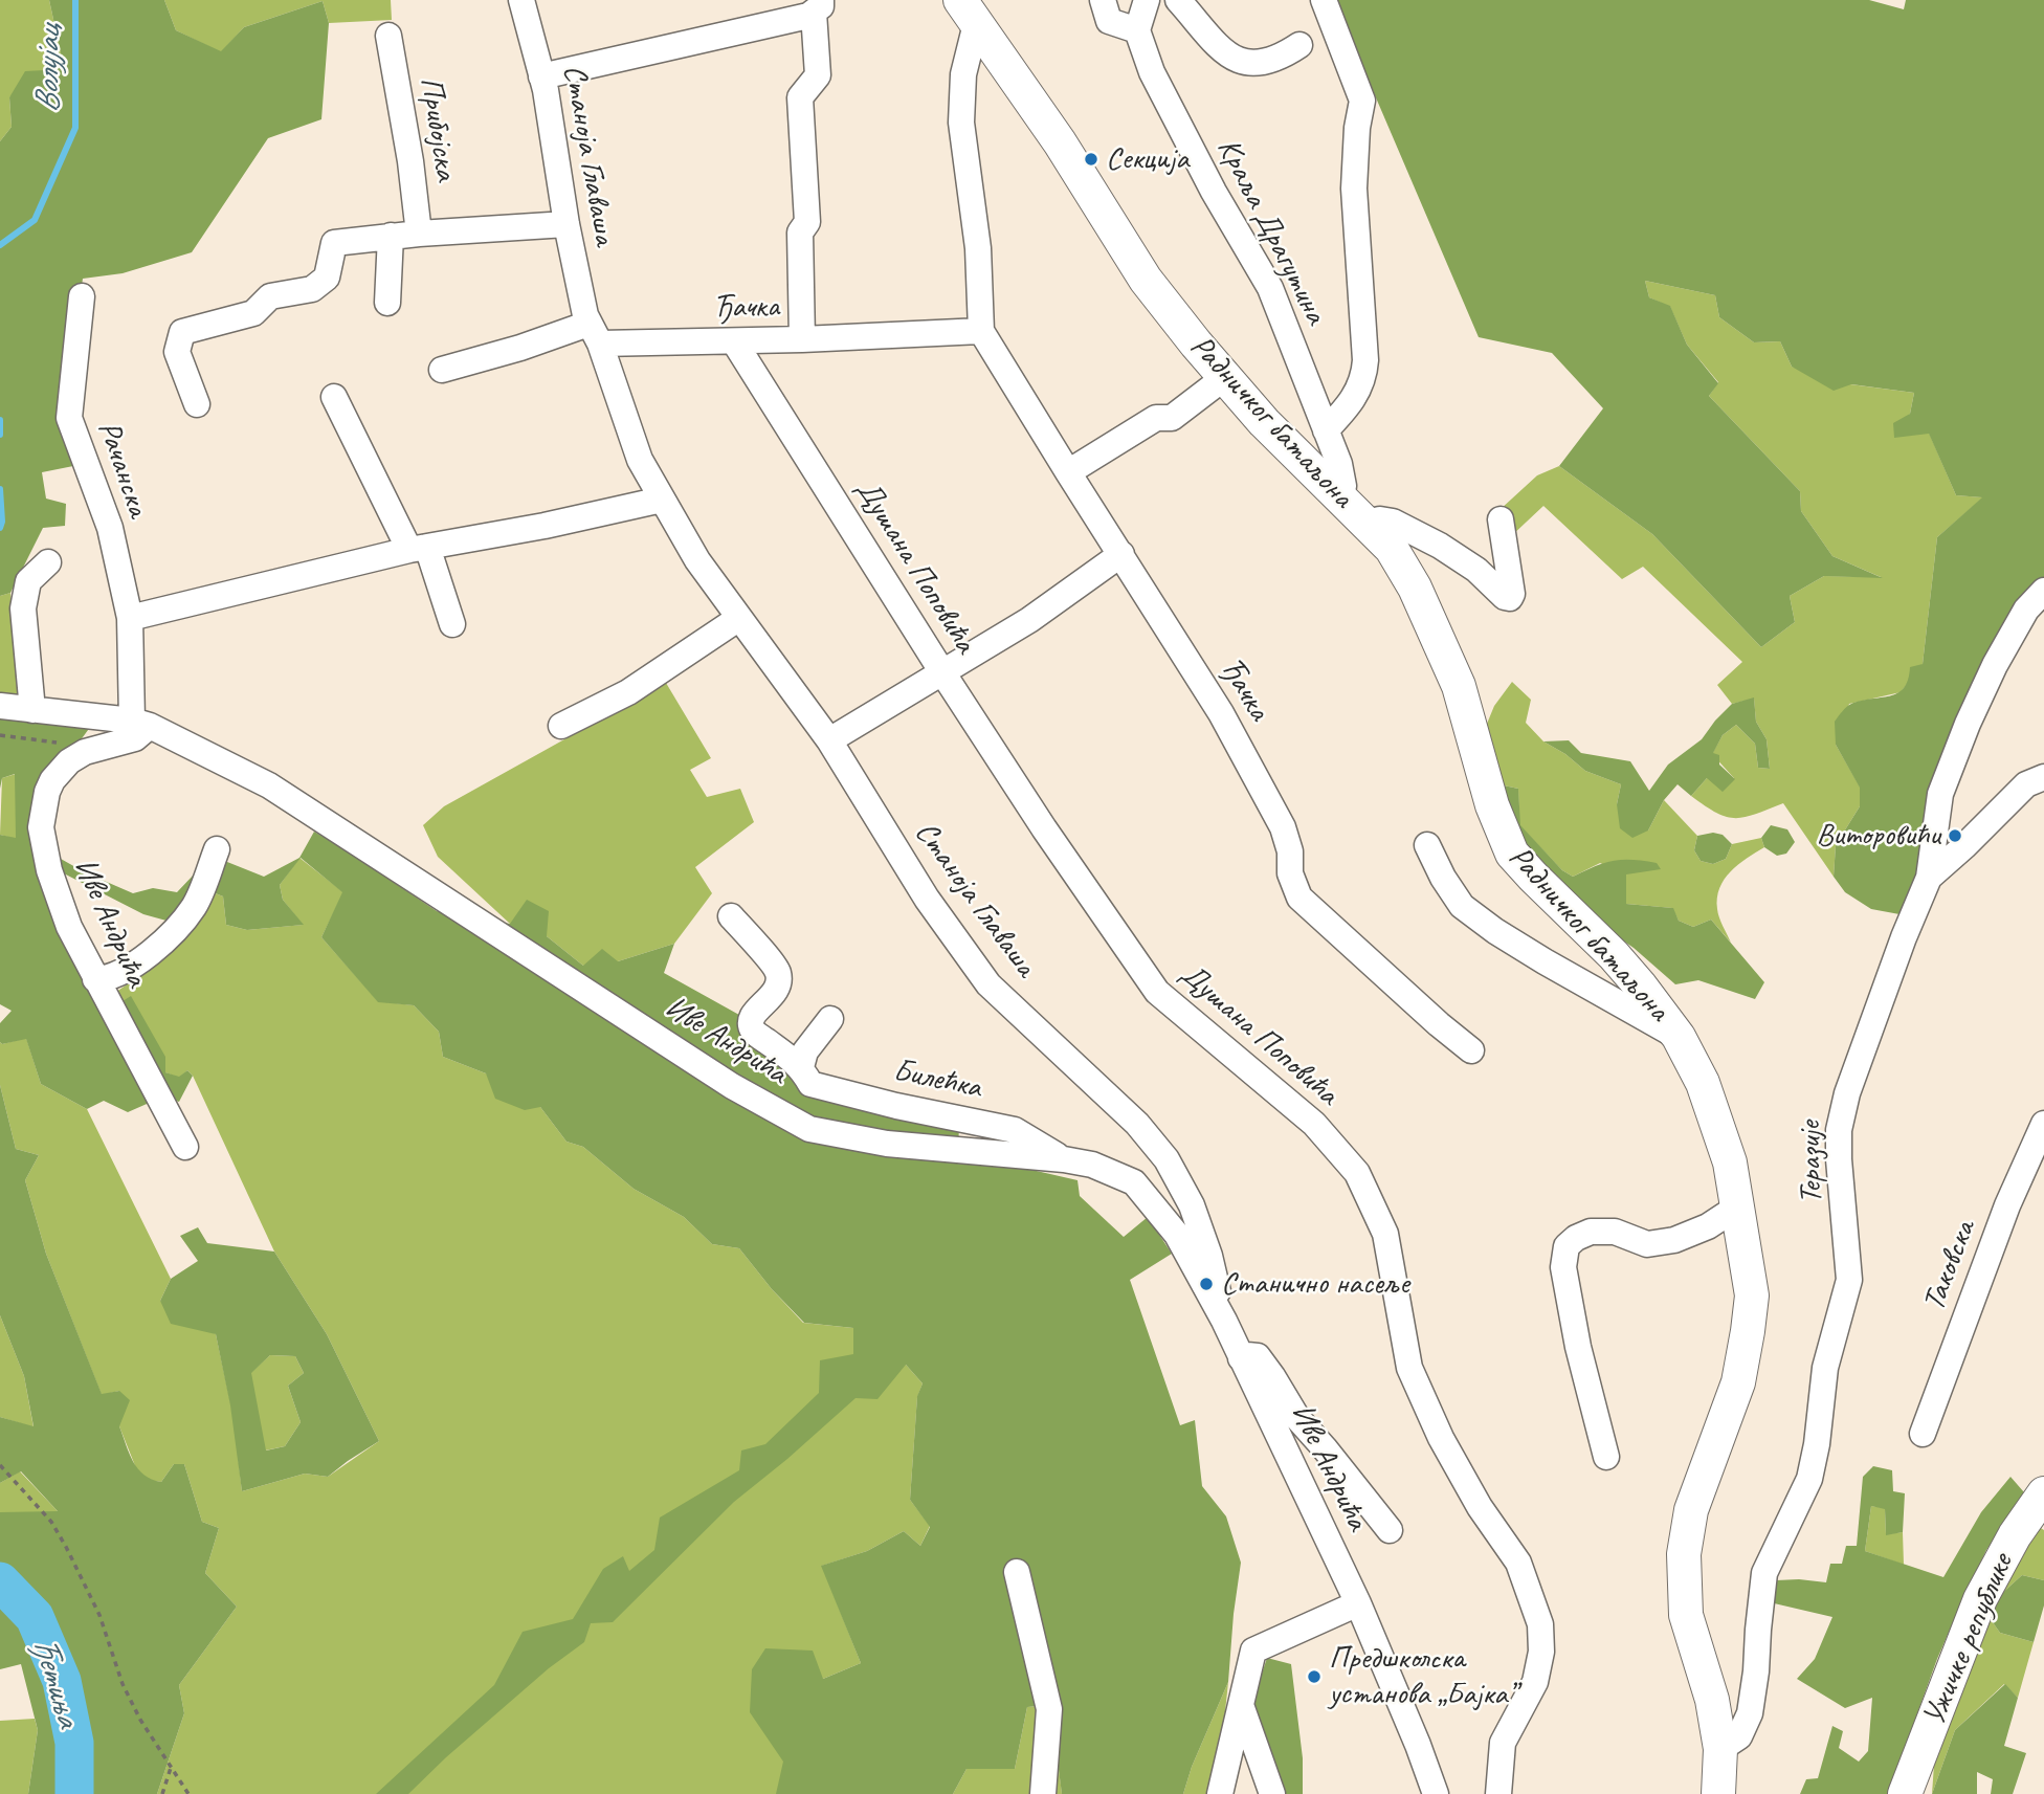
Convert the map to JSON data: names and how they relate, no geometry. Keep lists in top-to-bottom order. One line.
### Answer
{"streets":{"main road":["Радничког батаљона","Ужичке републике"],"street":["Прибојска","Станоја Главаша","Краља Драгутина","Ђачка","Рачанска","Душана Поповића","Иве Андрића","Билећка","Теразије","Таковска"]},"crossings":[["Станоја Главаша","Ђачка"],["Станоја Главаша","Иве Андрића"],["Краља Драгутина","Радничког батаљона"],["Ђачка","Радничког батаљона"],["Ђачка","Душана Поповића"],["Радничког батаљона","Теразије"],["Рачанска","Иве Андрића"],["Иве Андрића","Билећка"]],"water":["Волујац","Ђетиња"],"places":["Секција","Виторовићи","Станично насеље","Предшколска установа „Бајка”"]}
